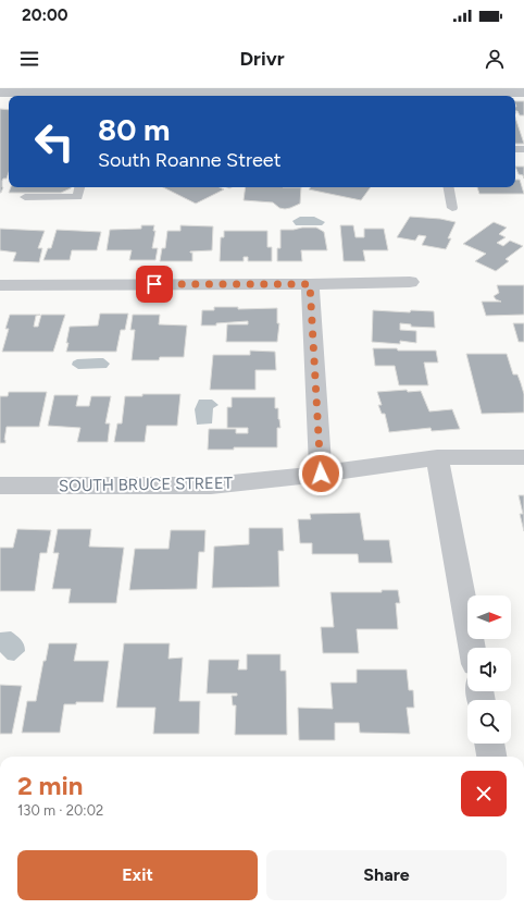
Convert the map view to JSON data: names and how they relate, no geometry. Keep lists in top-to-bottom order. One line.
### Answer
{"streets":{"street":["SOUTH BRUCE STREET"]},"north":"right","page":{"status":"20:00","header":"Drivr","turn":["80 m","South Roanne Street"],"heading":["2 min","130 m · 20:02"],"buttons":["Exit","Share"]}}
